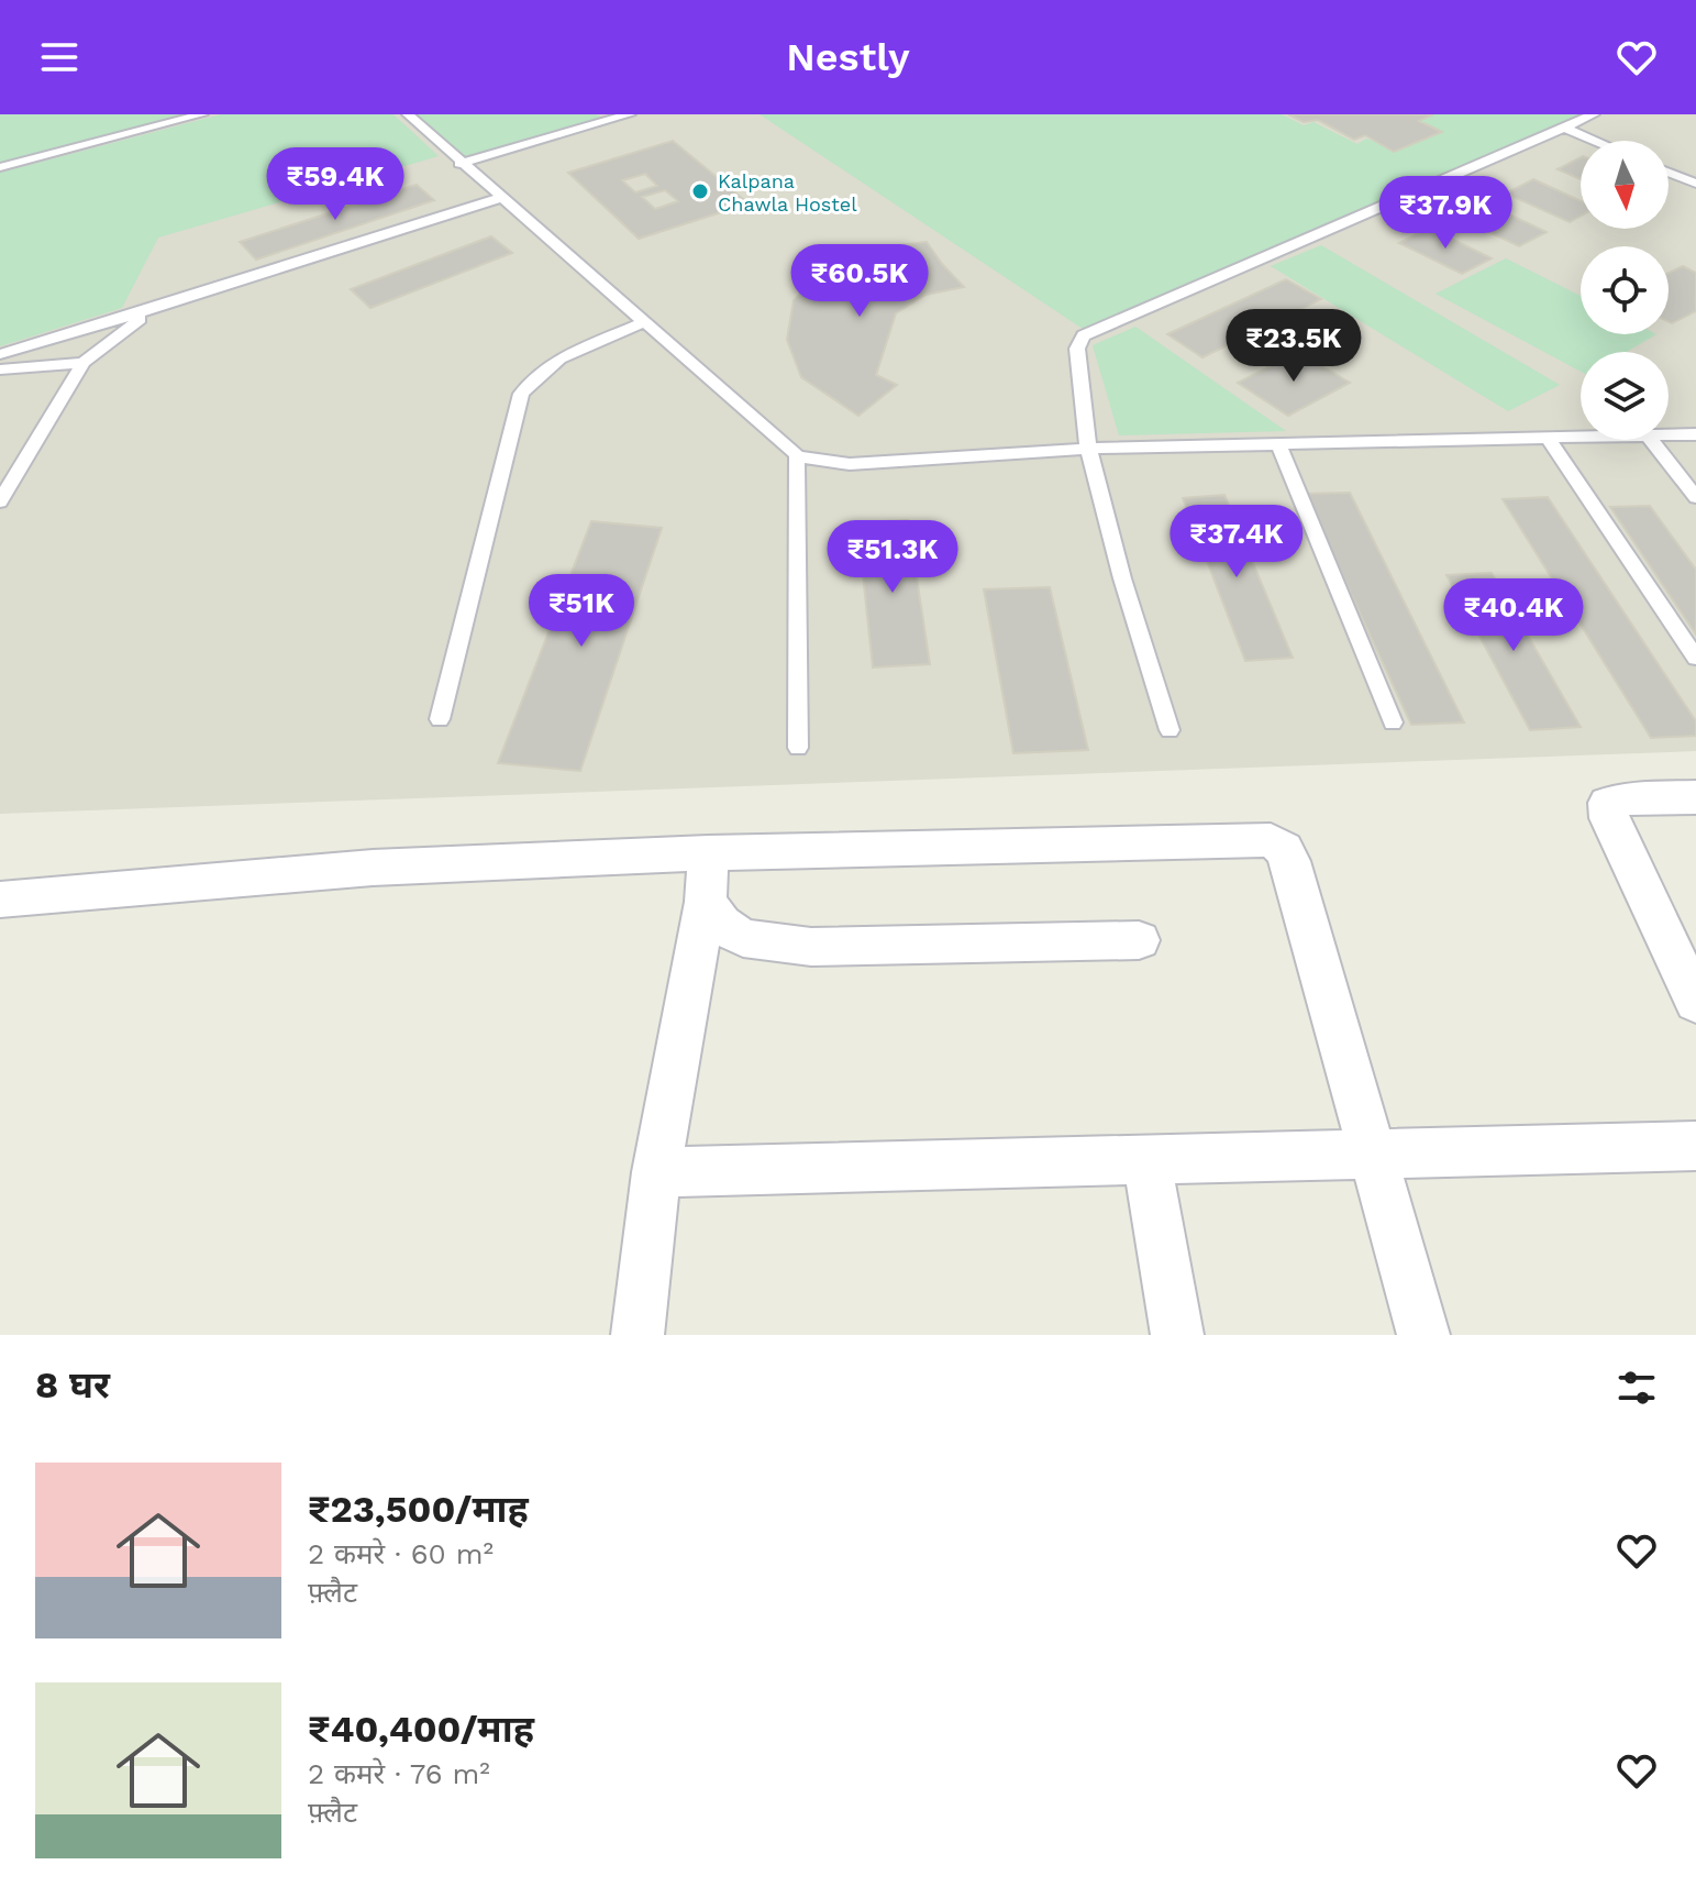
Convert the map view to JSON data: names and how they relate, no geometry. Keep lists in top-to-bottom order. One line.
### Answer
{"places":["Kalpana Chawla Hostel"],"north":"bottom","page":{"header":"Nestly","price":["₹59.4K","₹37.9K","₹60.5K","₹23.5K","₹37.4K","₹51.3K","₹51K","₹40.4K"],"heading":"8 घर","list":[{"name":"₹23,500/माह","note":"2 कमरे · 60 m² · फ़्लैट"},{"name":"₹40,400/माह","note":"2 कमरे · 76 m² · फ़्लैट"}]}}
